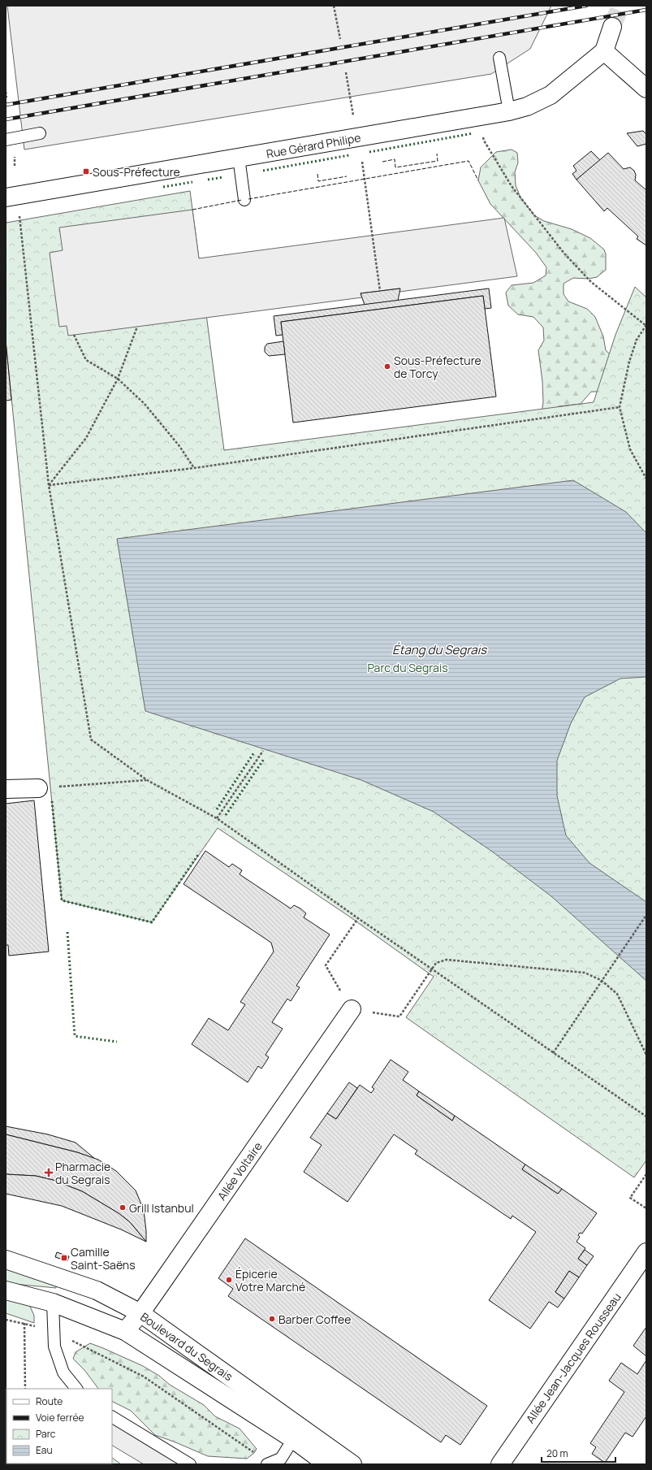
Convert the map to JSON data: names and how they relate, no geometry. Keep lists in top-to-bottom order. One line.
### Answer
{"streets":{"street":["Rue Gérard Philipe","Allée Voltaire","Boulevard du Segrais","Allée Jean-Jacques Rousseau"]},"crossings":[["Allée Voltaire","Boulevard du Segrais"]],"water":["Étang du Segrais"],"parks":["Parc du Segrais"],"places":{"transit":["Sous-Préfecture","Camille Saint-Saëns"],"other":["Sous-Préfecture de Torcy","Grill Istanbul","Épicerie Votre Marché","Barber Coffee"],"health":["Pharmacie du Segrais"]},"legend":["Route","Voie ferrée","Parc","Eau"],"scale_bar":"20 m"}
